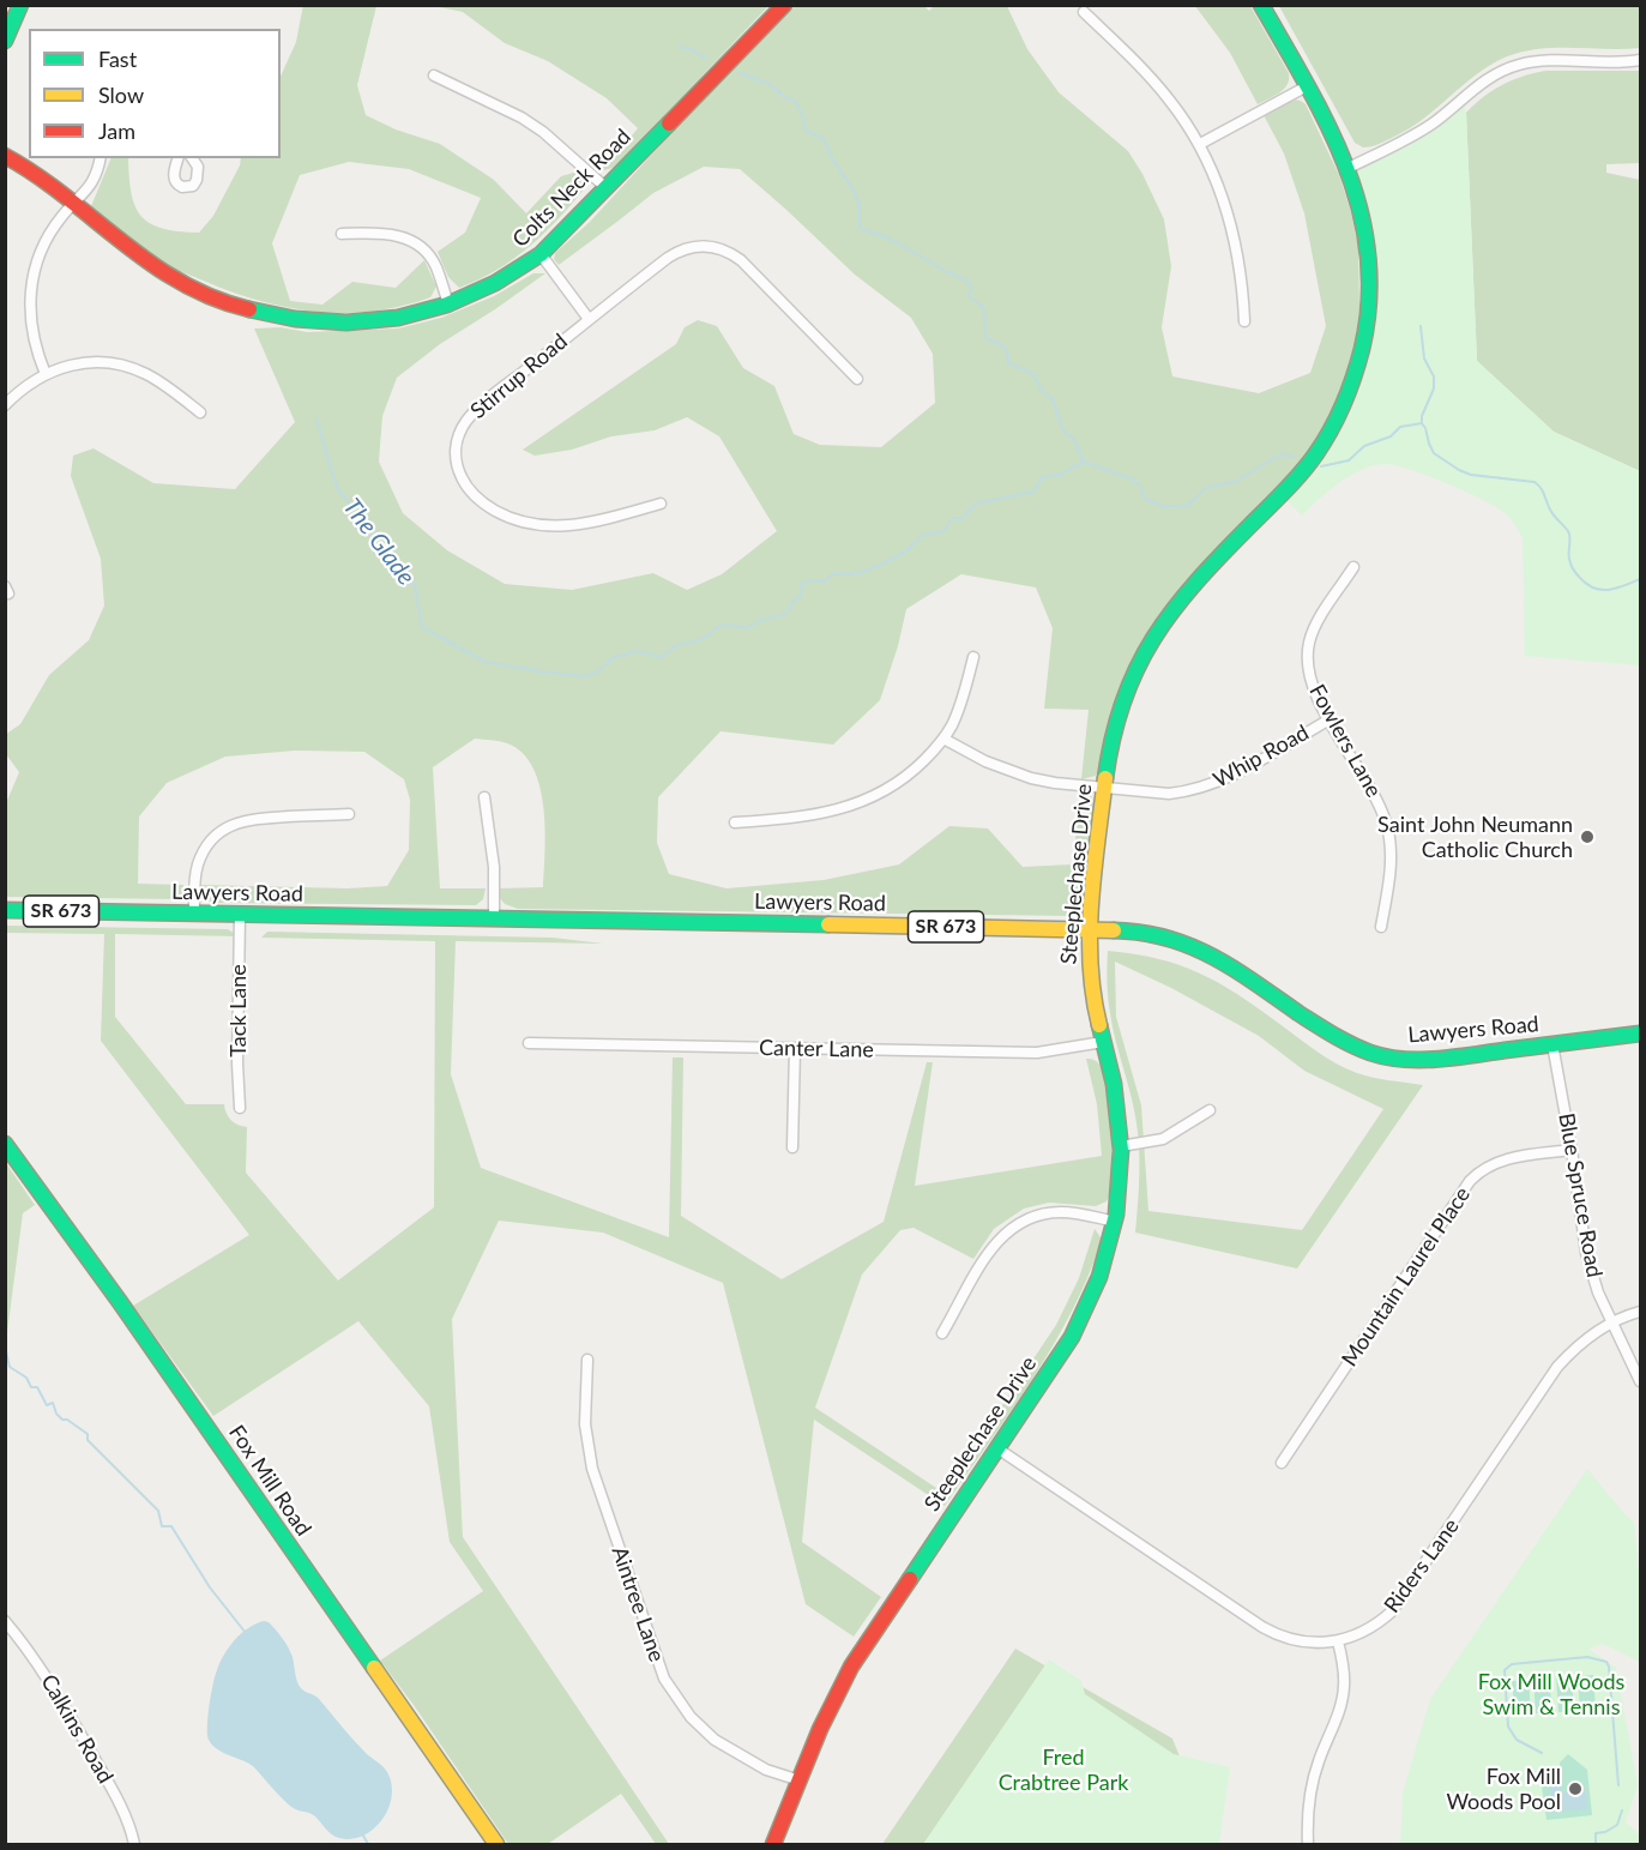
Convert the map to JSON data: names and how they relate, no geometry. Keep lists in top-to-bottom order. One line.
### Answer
{"streets":{"street":["Colts Neck Road","Stirrup Road","Fowlers Lane","Whip Road","Steeplechase Drive","Lawyers Road","SR 673","Tack Lane","Canter Lane","Blue Spruce Road","Mountain Laurel Place","Fox Mill Road","Riders Lane","Aintree Lane","Calkins Road"]},"crossings":[["Colts Neck Road","Stirrup Road"],["Fowlers Lane","Whip Road"],["Whip Road","Steeplechase Drive"],["Steeplechase Drive","Lawyers Road"],["Steeplechase Drive","Canter Lane"],["Steeplechase Drive","Riders Lane"],["Steeplechase Drive","Aintree Lane"],["Lawyers Road","Tack Lane"],["Lawyers Road","Blue Spruce Road"],["Blue Spruce Road","Mountain Laurel Place"],["Blue Spruce Road","Riders Lane"]],"water":["The Glade"],"parks":["Fox Mill Woods Swim & Tennis","Fred Crabtree Park"],"places":["Saint John Neumann Catholic Church","Fox Mill Woods Pool"],"legend":["Fast","Slow","Jam"]}
